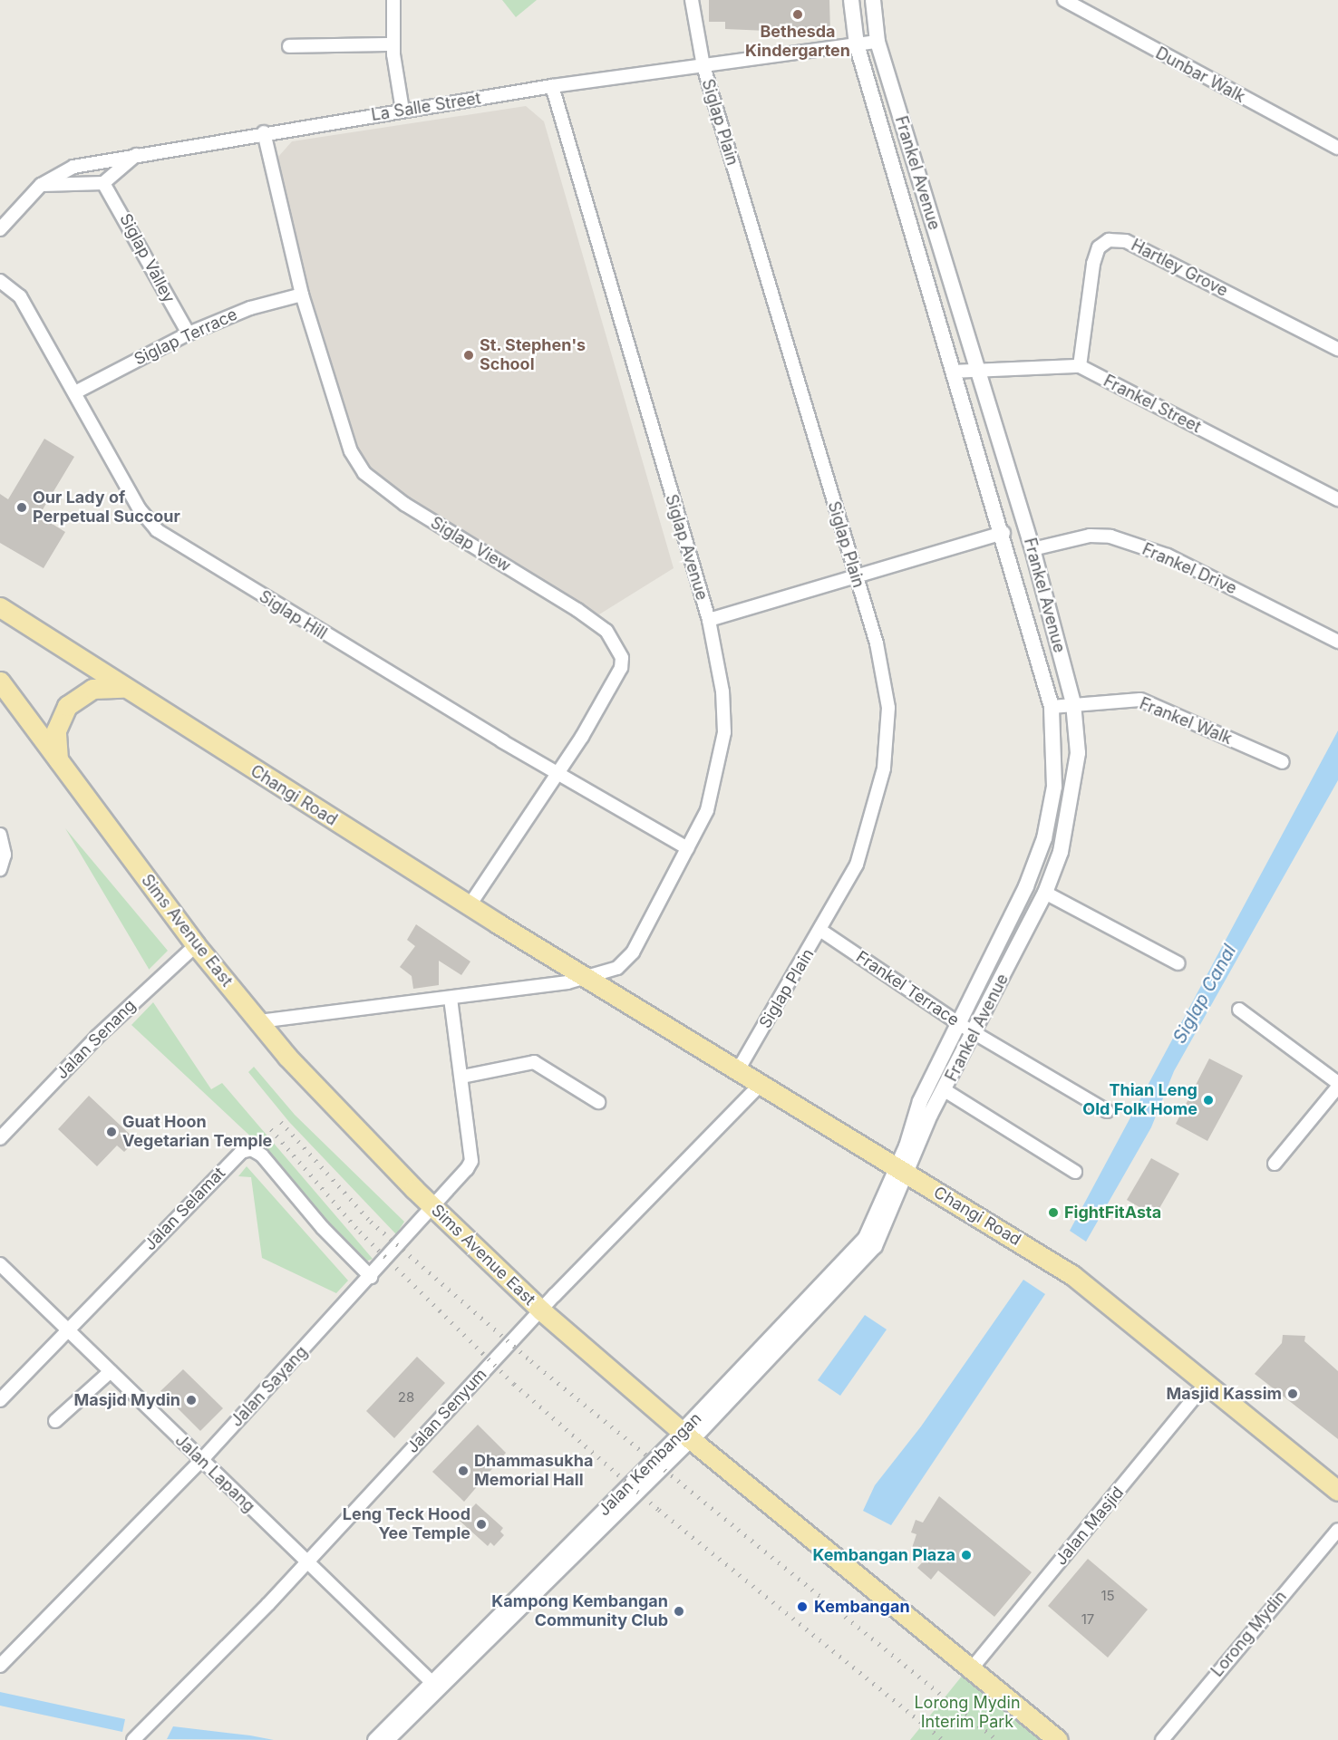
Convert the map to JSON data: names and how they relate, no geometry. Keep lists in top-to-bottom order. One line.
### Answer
{"streets":{"main road":["Changi Road","Sims Avenue East"],"street":["Dunbar Walk","La Salle Street","Siglap Plain","Frankel Avenue","Siglap Valley","Hartley Grove","Siglap Terrace","Frankel Street","Siglap View","Siglap Avenue","Frankel Drive","Siglap Hill","Frankel Walk","Frankel Terrace","Jalan Senang","Jalan Selamat","Jalan Sayang","Jalan Senyum","Jalan Kembangan","Jalan Lapang","Jalan Masjid","Lorong Mydin"]},"crossings":[["La Salle Street","Siglap Plain"],["La Salle Street","Frankel Avenue"],["La Salle Street","Siglap View"],["La Salle Street","Siglap Avenue"],["Siglap Plain","Changi Road"],["Siglap Plain","Frankel Terrace"],["Frankel Avenue","Frankel Street"],["Frankel Avenue","Frankel Drive"],["Frankel Avenue","Frankel Walk"],["Frankel Avenue","Changi Road"],["Frankel Avenue","Frankel Terrace"],["Frankel Avenue","Jalan Kembangan"],["Siglap Valley","Siglap Terrace"],["Hartley Grove","Frankel Street"],["Siglap Terrace","Siglap View"],["Siglap Terrace","Siglap Hill"],["Siglap View","Siglap Hill"],["Siglap View","Changi Road"],["Siglap Avenue","Siglap Hill"],["Siglap Avenue","Changi Road"],["Changi Road","Jalan Senyum"],["Changi Road","Jalan Kembangan"],["Changi Road","Jalan Masjid"],["Sims Avenue East","Jalan Senang"],["Sims Avenue East","Jalan Sayang"],["Sims Avenue East","Jalan Senyum"],["Sims Avenue East","Jalan Kembangan"],["Sims Avenue East","Jalan Masjid"],["Jalan Selamat","Jalan Sayang"],["Jalan Selamat","Jalan Lapang"],["Jalan Sayang","Jalan Lapang"],["Jalan Senyum","Jalan Lapang"],["Jalan Kembangan","Jalan Lapang"]],"water":["Siglap Canal"],"parks":["Lorong Mydin Interim Park"],"places":["Bethesda Kindergarten","St. Stephen's School","Our Lady of Perpetual Succour","Thian Leng Old Folk Home","Guat Hoon Vegetarian Temple","FightFitAsta","Masjid Kassim","Masjid Mydin","Dhammasukha Memorial Hall","Leng Teck Hood Yee Temple","Kembangan Plaza","Kembangan","Kampong Kembangan Community Club"],"house_numbers":["28","15","17"]}
